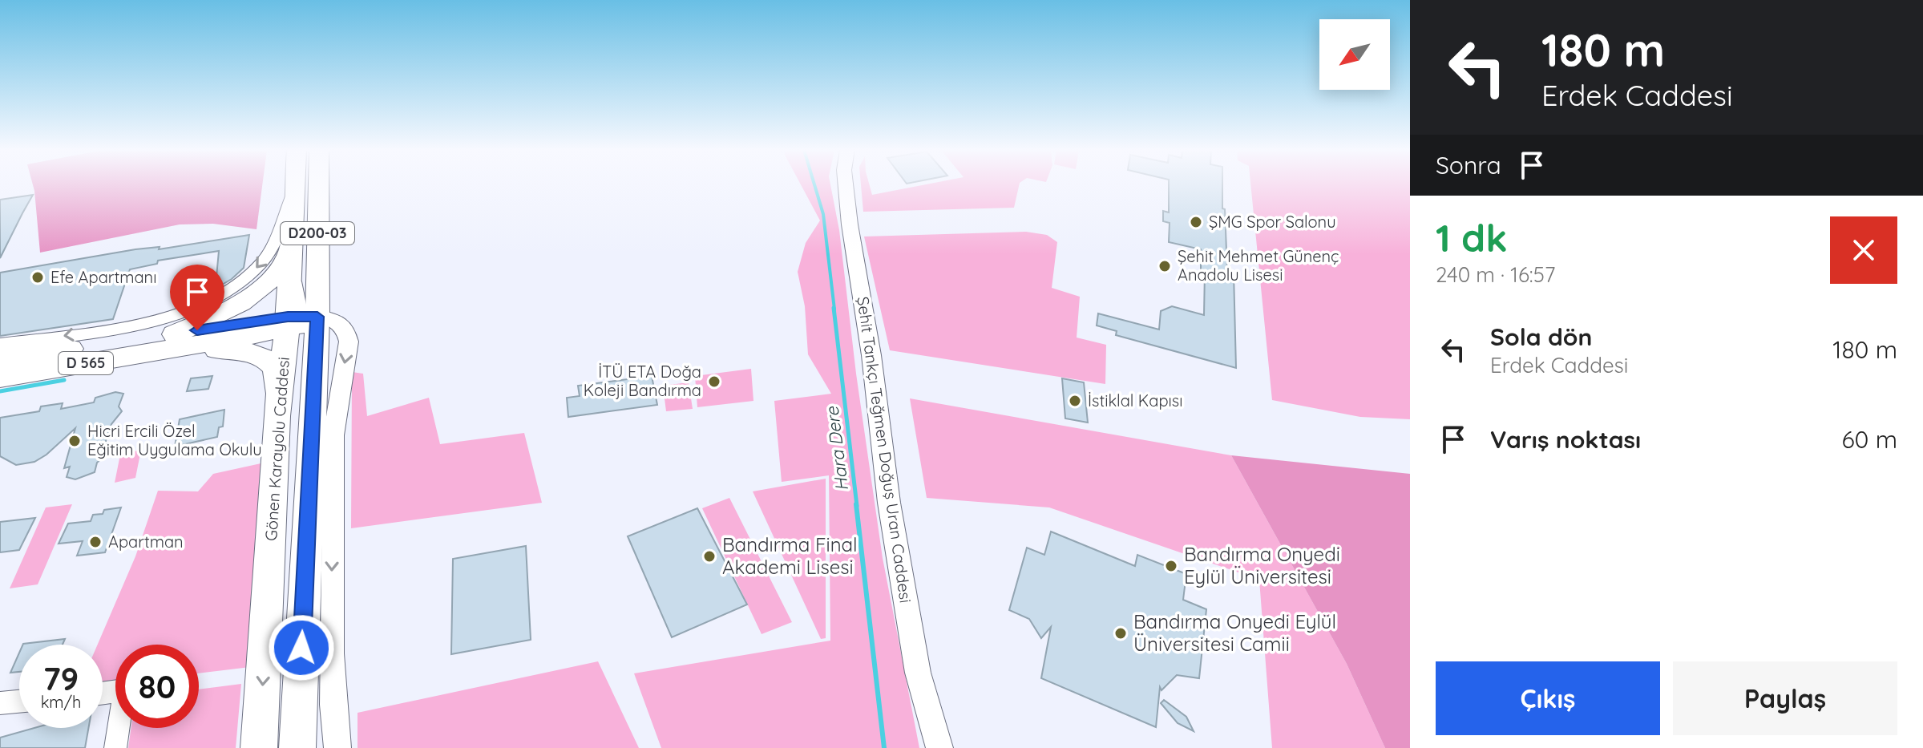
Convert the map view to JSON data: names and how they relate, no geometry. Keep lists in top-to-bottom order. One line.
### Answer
{"streets":{"highway":["D200-03","D 565","Gönen Karayolu Caddesi"],"street":["Şehit Tankçı Teğmen Doğuş Uran Caddesi"]},"crossings":[["D 565","Gönen Karayolu Caddesi"]],"water":["Hara Dere"],"places":["ŞMG Spor Salonu","Şehit Mehmet Günenç Anadolu Lisesi","Efe Apartmanı","İTÜ ETA Doğa Koleji Bandırma","İstiklal Kapısı","Hicri Ercili Özel Eğitim Uygulama Okulu","Apartman","Bandırma Final Akademi Lisesi","Bandırma Onyedi Eylül Üniversitesi","Bandırma Onyedi Eylül Üniversitesi Camii"],"north":"bottom left","page":{"turn":["180 m","Erdek Caddesi"],"then":"Sonra","heading":["1 dk","240 m · 16:57"],"list":[{"name":"Sola dön","note":"Erdek Caddesi","value":"180 m"},{"name":"Varış noktası","value":"60 m"}],"speed":"79 km/h","limit":"80","buttons":["Çıkış","Paylaş"]}}
